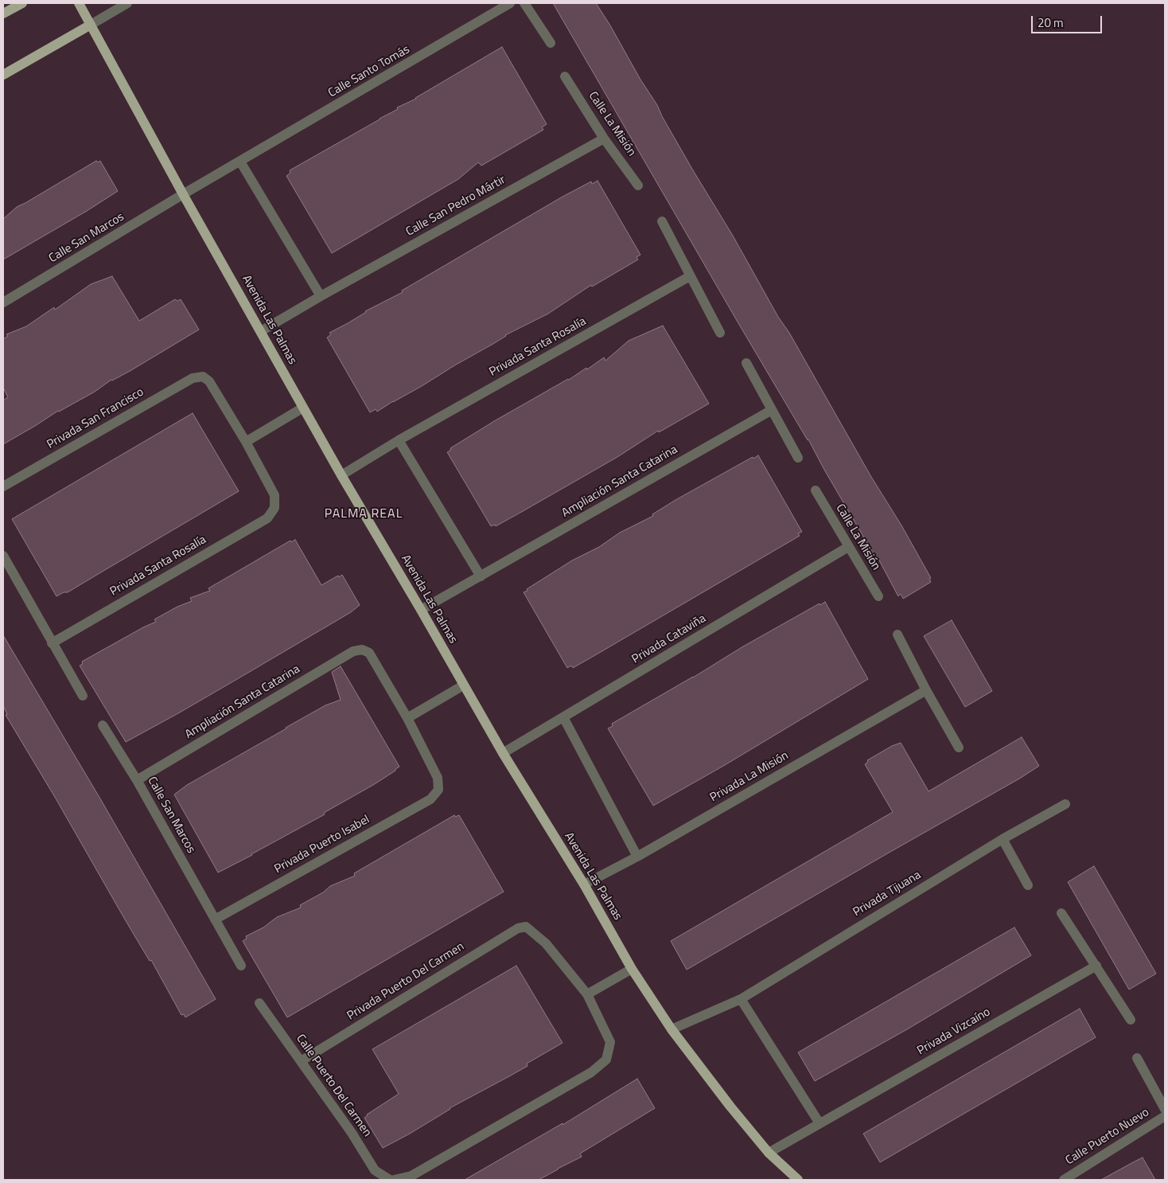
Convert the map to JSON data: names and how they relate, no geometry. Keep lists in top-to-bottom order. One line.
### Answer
{"streets":{"main road":["Avenida Las Palmas"],"street":["Calle Santo Tomás","Calle La Misión","Calle San Pedro Mártir","Calle San Marcos","Privada Santa Rosalía","Privada San Francisco","Ampliación Santa Catarina","Privada Cataviña","Privada La Misión","Privada Puerto Isabel","Privada Tijuana","Privada Puerto Del Carmen","Privada Vizcaíno","Calle Puerto Del Carmen","Calle Puerto Nuevo"]},"crossings":[["Calle Santo Tomás","Calle San Marcos"],["Calle Santo Tomás","Avenida Las Palmas"],["Calle La Misión","Calle San Pedro Mártir"],["Calle La Misión","Privada Cataviña"],["Calle San Pedro Mártir","Avenida Las Palmas"],["Calle San Marcos","Avenida Las Palmas"],["Calle San Marcos","Ampliación Santa Catarina"],["Calle San Marcos","Privada Puerto Isabel"],["Avenida Las Palmas","Privada Santa Rosalía"],["Avenida Las Palmas","Ampliación Santa Catarina"],["Avenida Las Palmas","Privada Cataviña"],["Avenida Las Palmas","Privada La Misión"],["Avenida Las Palmas","Privada Tijuana"],["Avenida Las Palmas","Privada Vizcaíno"],["Privada Santa Rosalía","Privada San Francisco"],["Ampliación Santa Catarina","Privada Puerto Isabel"],["Privada Puerto Del Carmen","Calle Puerto Del Carmen"]],"districts":["PALMA REAL"],"scale_bar":"20 m"}
